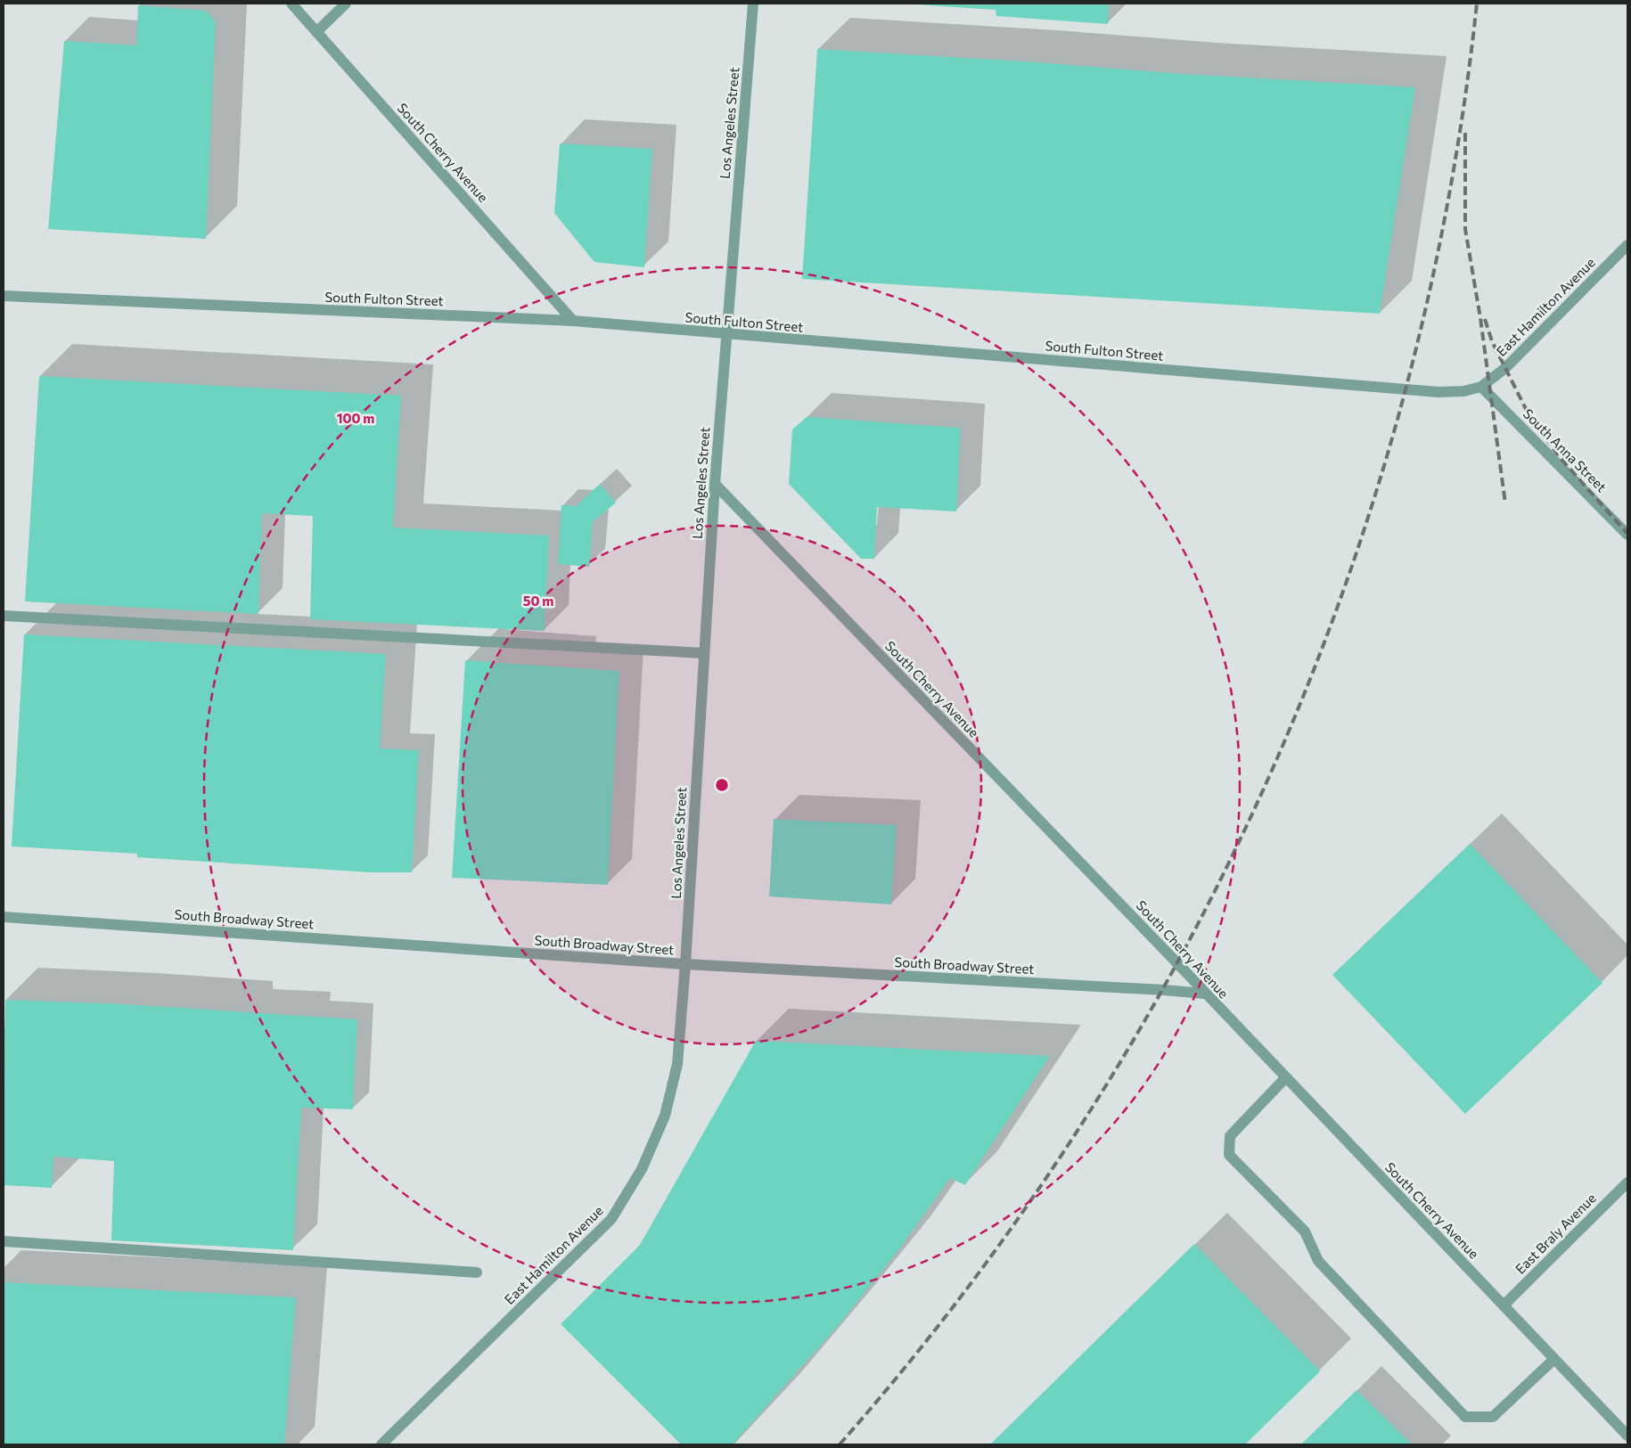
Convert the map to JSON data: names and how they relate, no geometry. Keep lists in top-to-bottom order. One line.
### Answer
{"streets":{"street":["Los Angeles Street","South Cherry Avenue","South Fulton Street","East Hamilton Avenue","South Anna Street","South Broadway Street","East Braly Avenue"]},"crossings":[["Los Angeles Street","South Cherry Avenue"],["Los Angeles Street","South Fulton Street"],["Los Angeles Street","East Hamilton Avenue"],["Los Angeles Street","South Broadway Street"],["South Cherry Avenue","South Fulton Street"],["South Cherry Avenue","South Broadway Street"],["South Cherry Avenue","East Braly Avenue"],["South Fulton Street","East Hamilton Avenue"],["South Fulton Street","South Anna Street"],["East Hamilton Avenue","South Anna Street"],["East Hamilton Avenue","South Broadway Street"]],"rings":["100 m","50 m"]}
